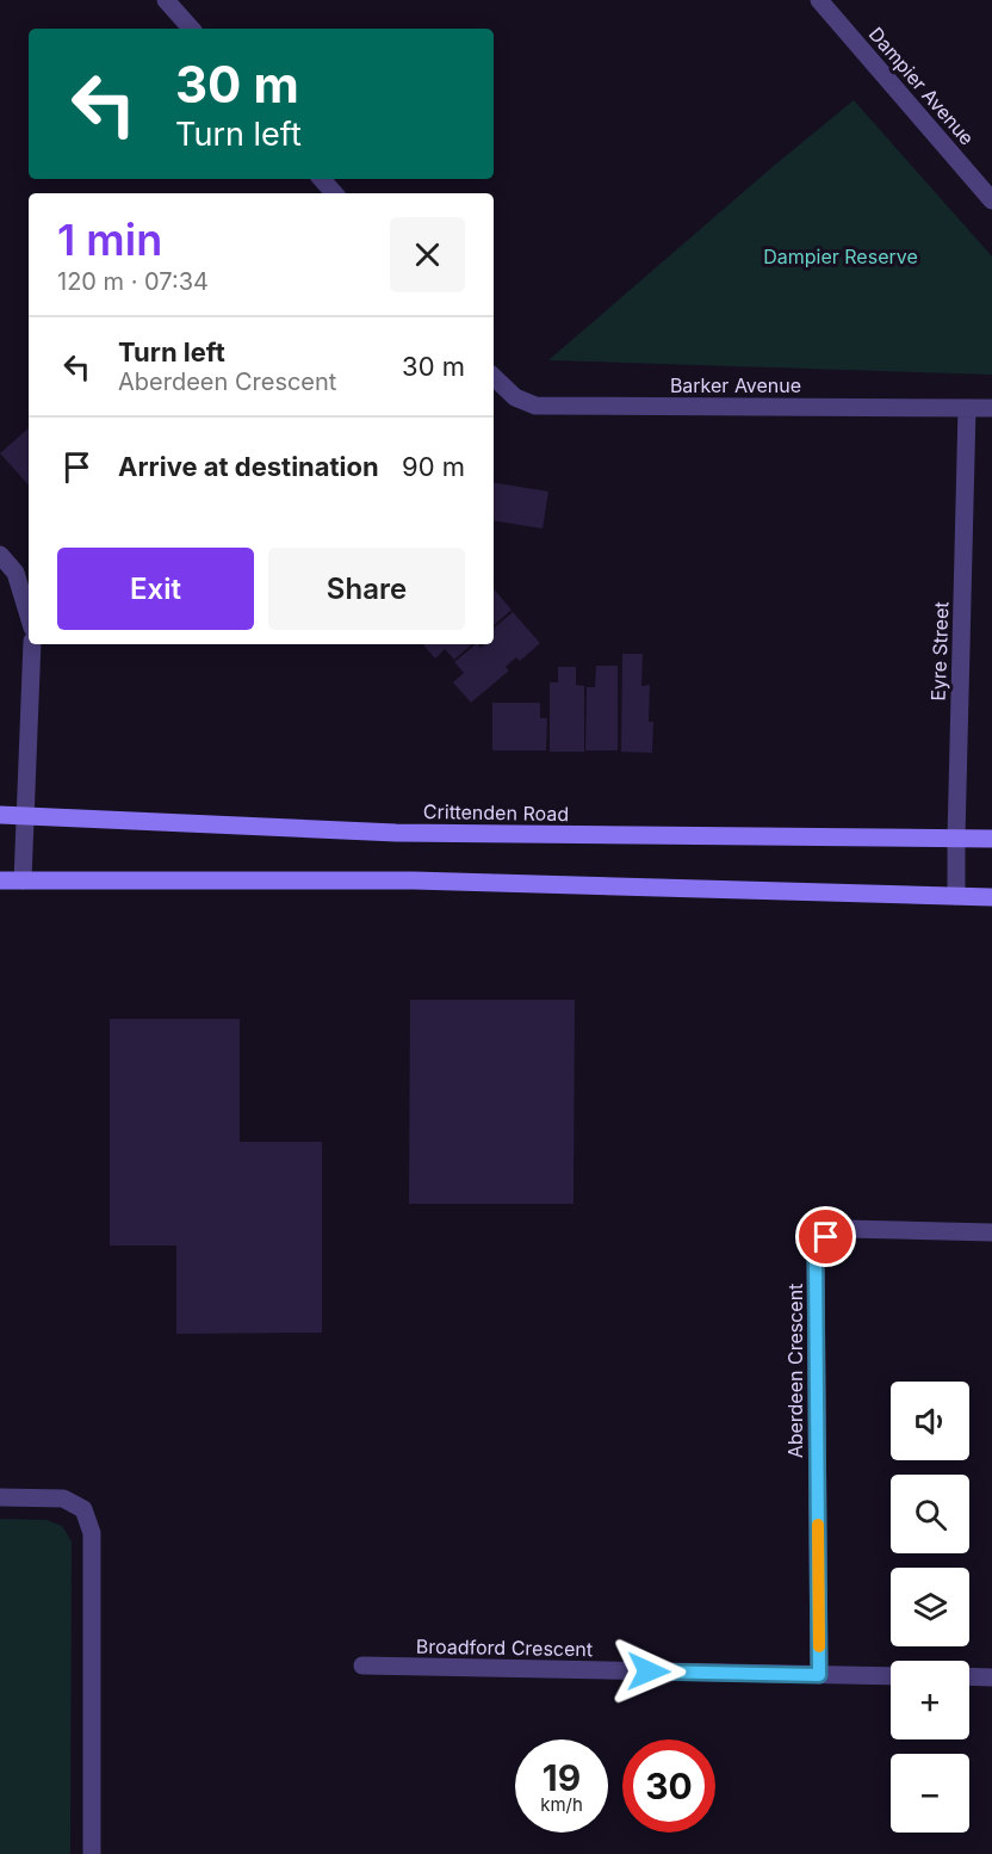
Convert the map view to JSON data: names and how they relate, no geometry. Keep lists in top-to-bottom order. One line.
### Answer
{"streets":{"main road":["Crittenden Road"],"street":["Dampier Avenue","Barker Avenue","Eyre Street","Aberdeen Crescent","Broadford Crescent"]},"crossings":[["Barker Avenue","Eyre Street"],["Eyre Street","Crittenden Road"],["Aberdeen Crescent","Broadford Crescent"]],"parks":["Dampier Reserve"],"page":{"turn":["30 m","Turn left"],"heading":["1 min","120 m · 07:34"],"list":[{"name":"Turn left","note":"Aberdeen Crescent","value":"30 m"},{"name":"Arrive at destination","value":"90 m"}],"buttons":["Exit","Share"],"map_buttons":["+","−"],"speed":"19 km/h","limit":"30"}}
